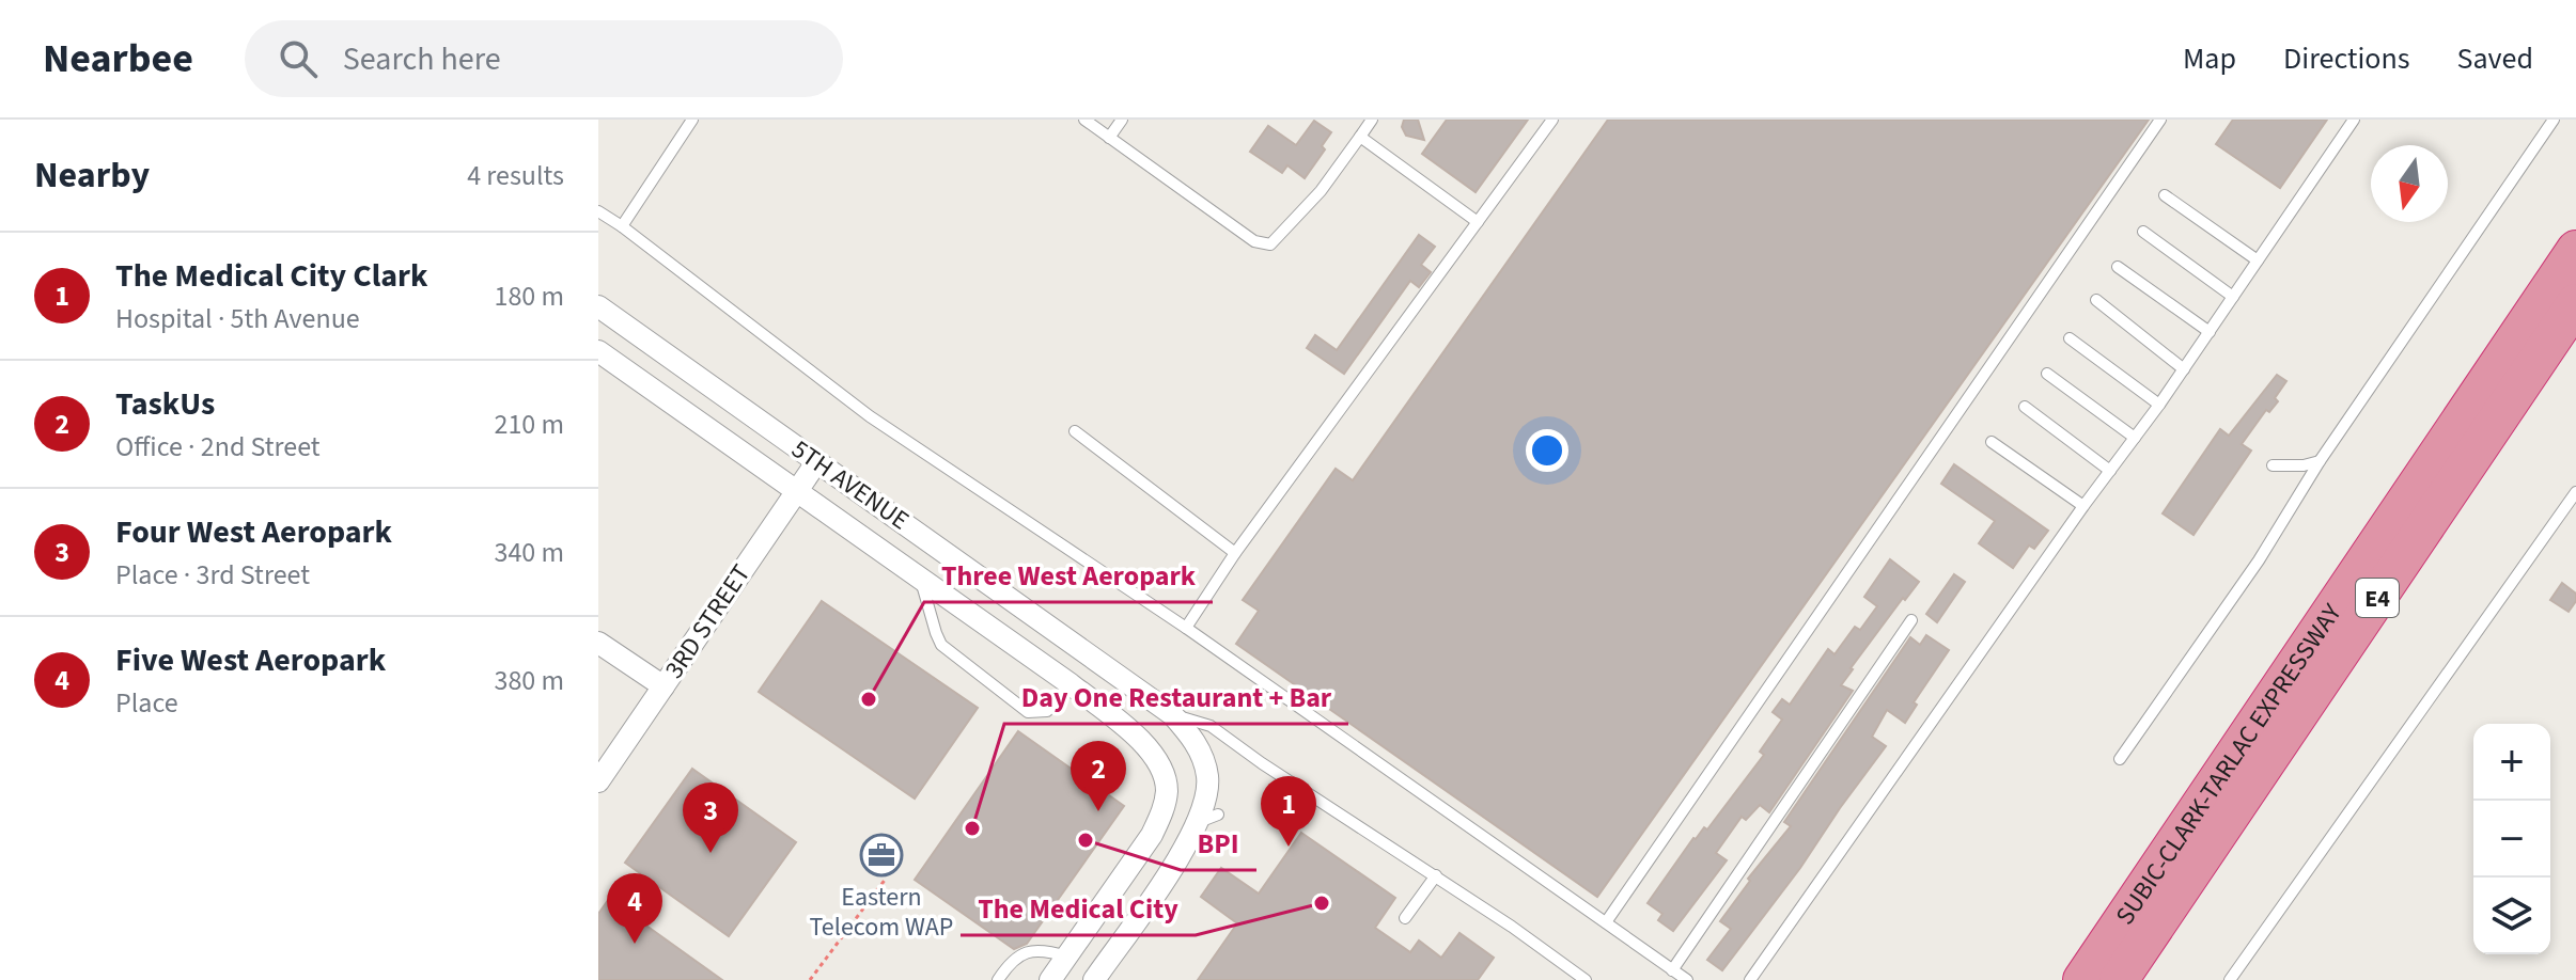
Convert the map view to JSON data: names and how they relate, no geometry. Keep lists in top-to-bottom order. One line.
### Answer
{"streets":{"highway":["E4","SUBIC-CLARK-TARLAC EXPRESSWAY"],"street":["5TH AVENUE","3RD STREET"]},"crossings":[["5TH AVENUE","3RD STREET"]],"places":{"other":["Three West Aeropark","Day One Restaurant + Bar","BPI","The Medical City"],"office":["Eastern Telecom WAP"]},"north":"bottom","page":{"header":"Nearbee","search":"Search here","nav":["Map","Directions","Saved"],"heading":["Nearby","4 results"],"list":[{"mark":"1","name":"The Medical City Clark","note":"Hospital · 5th Avenue","value":"180 m"},{"mark":"2","name":"TaskUs","note":"Office · 2nd Street","value":"210 m"},{"mark":"3","name":"Four West Aeropark","note":"Place · 3rd Street","value":"340 m"},{"mark":"4","name":"Five West Aeropark","note":"Place","value":"380 m"}],"map_buttons":["+","−"],"pins":["2","1","3","4"]}}
